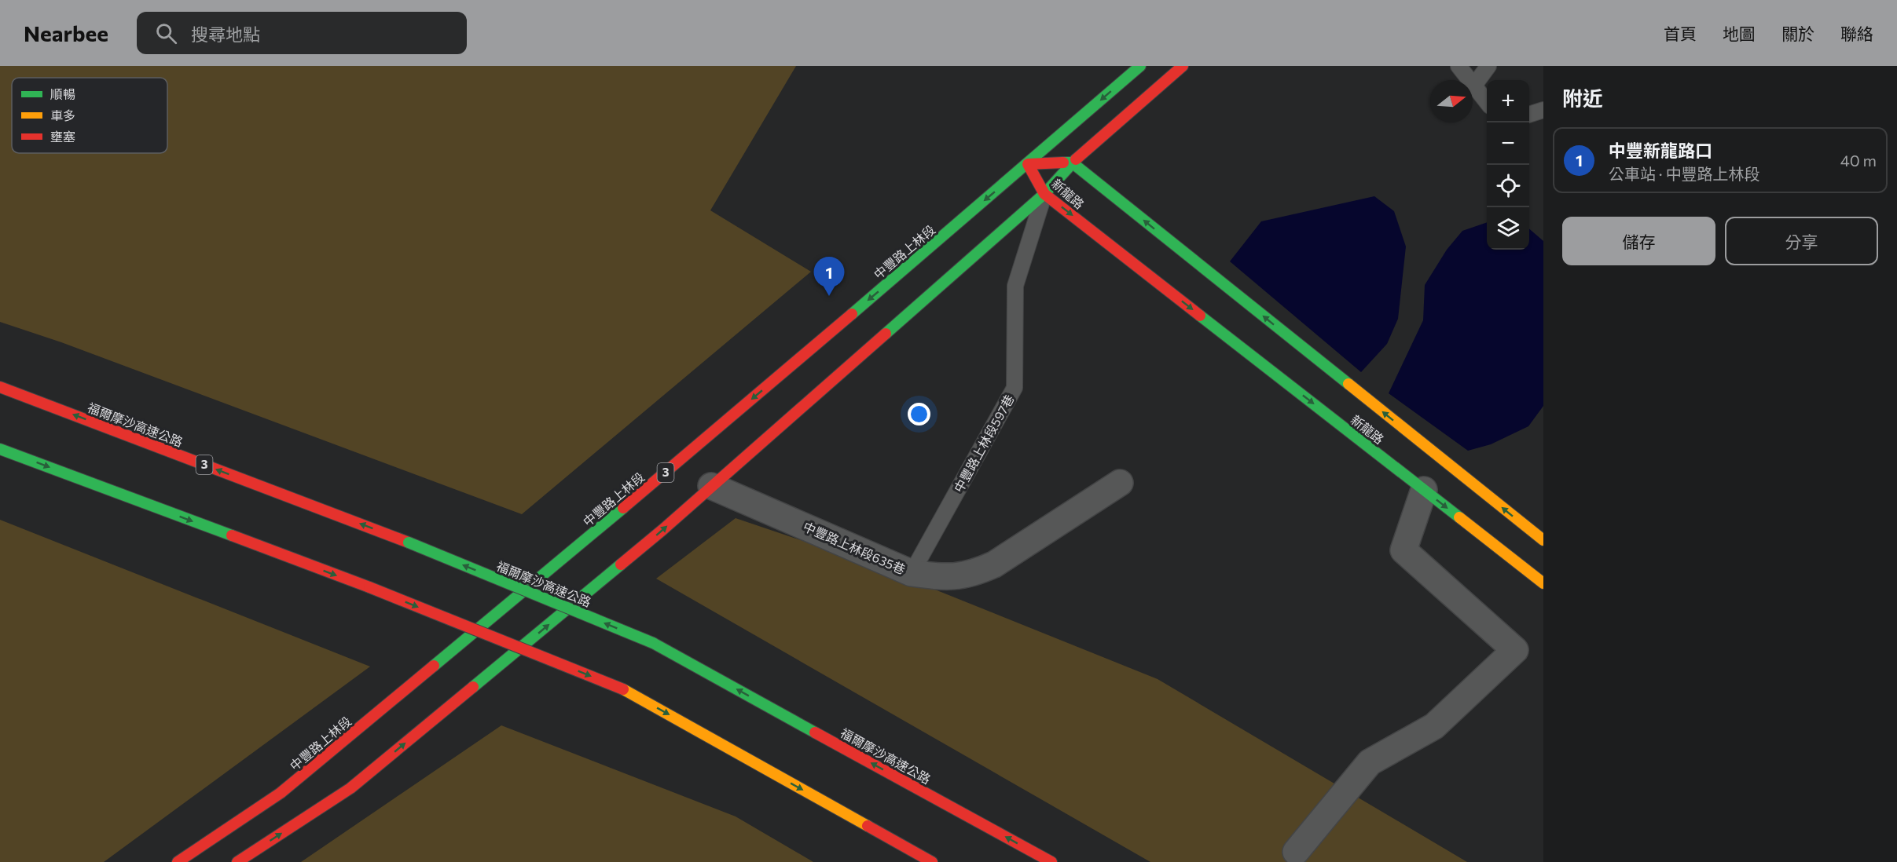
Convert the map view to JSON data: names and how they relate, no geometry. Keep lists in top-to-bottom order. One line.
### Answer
{"streets":{"main road":["新龍路","中豐路上林段","福爾摩沙高速公路","3"],"street":["中豐路上林段635巷"],"lane":["中豐路上林段597巷"]},"crossings":[["新龍路","中豐路上林段"],["新龍路","中豐路上林段597巷"],["中豐路上林段597巷","中豐路上林段635巷"]],"legend":["順暢","車多","壅塞"],"north":"right","page":{"header":"Nearbee","search":"搜尋地點","nav":["首頁","地圖","關於","聯絡"],"heading":"附近","map_buttons":["+","−"],"list":[{"mark":"1","name":"中豐新龍路口","note":"公車站 · 中豐路上林段","value":"40 m"}],"buttons":["儲存","分享"],"pins":"1"}}
